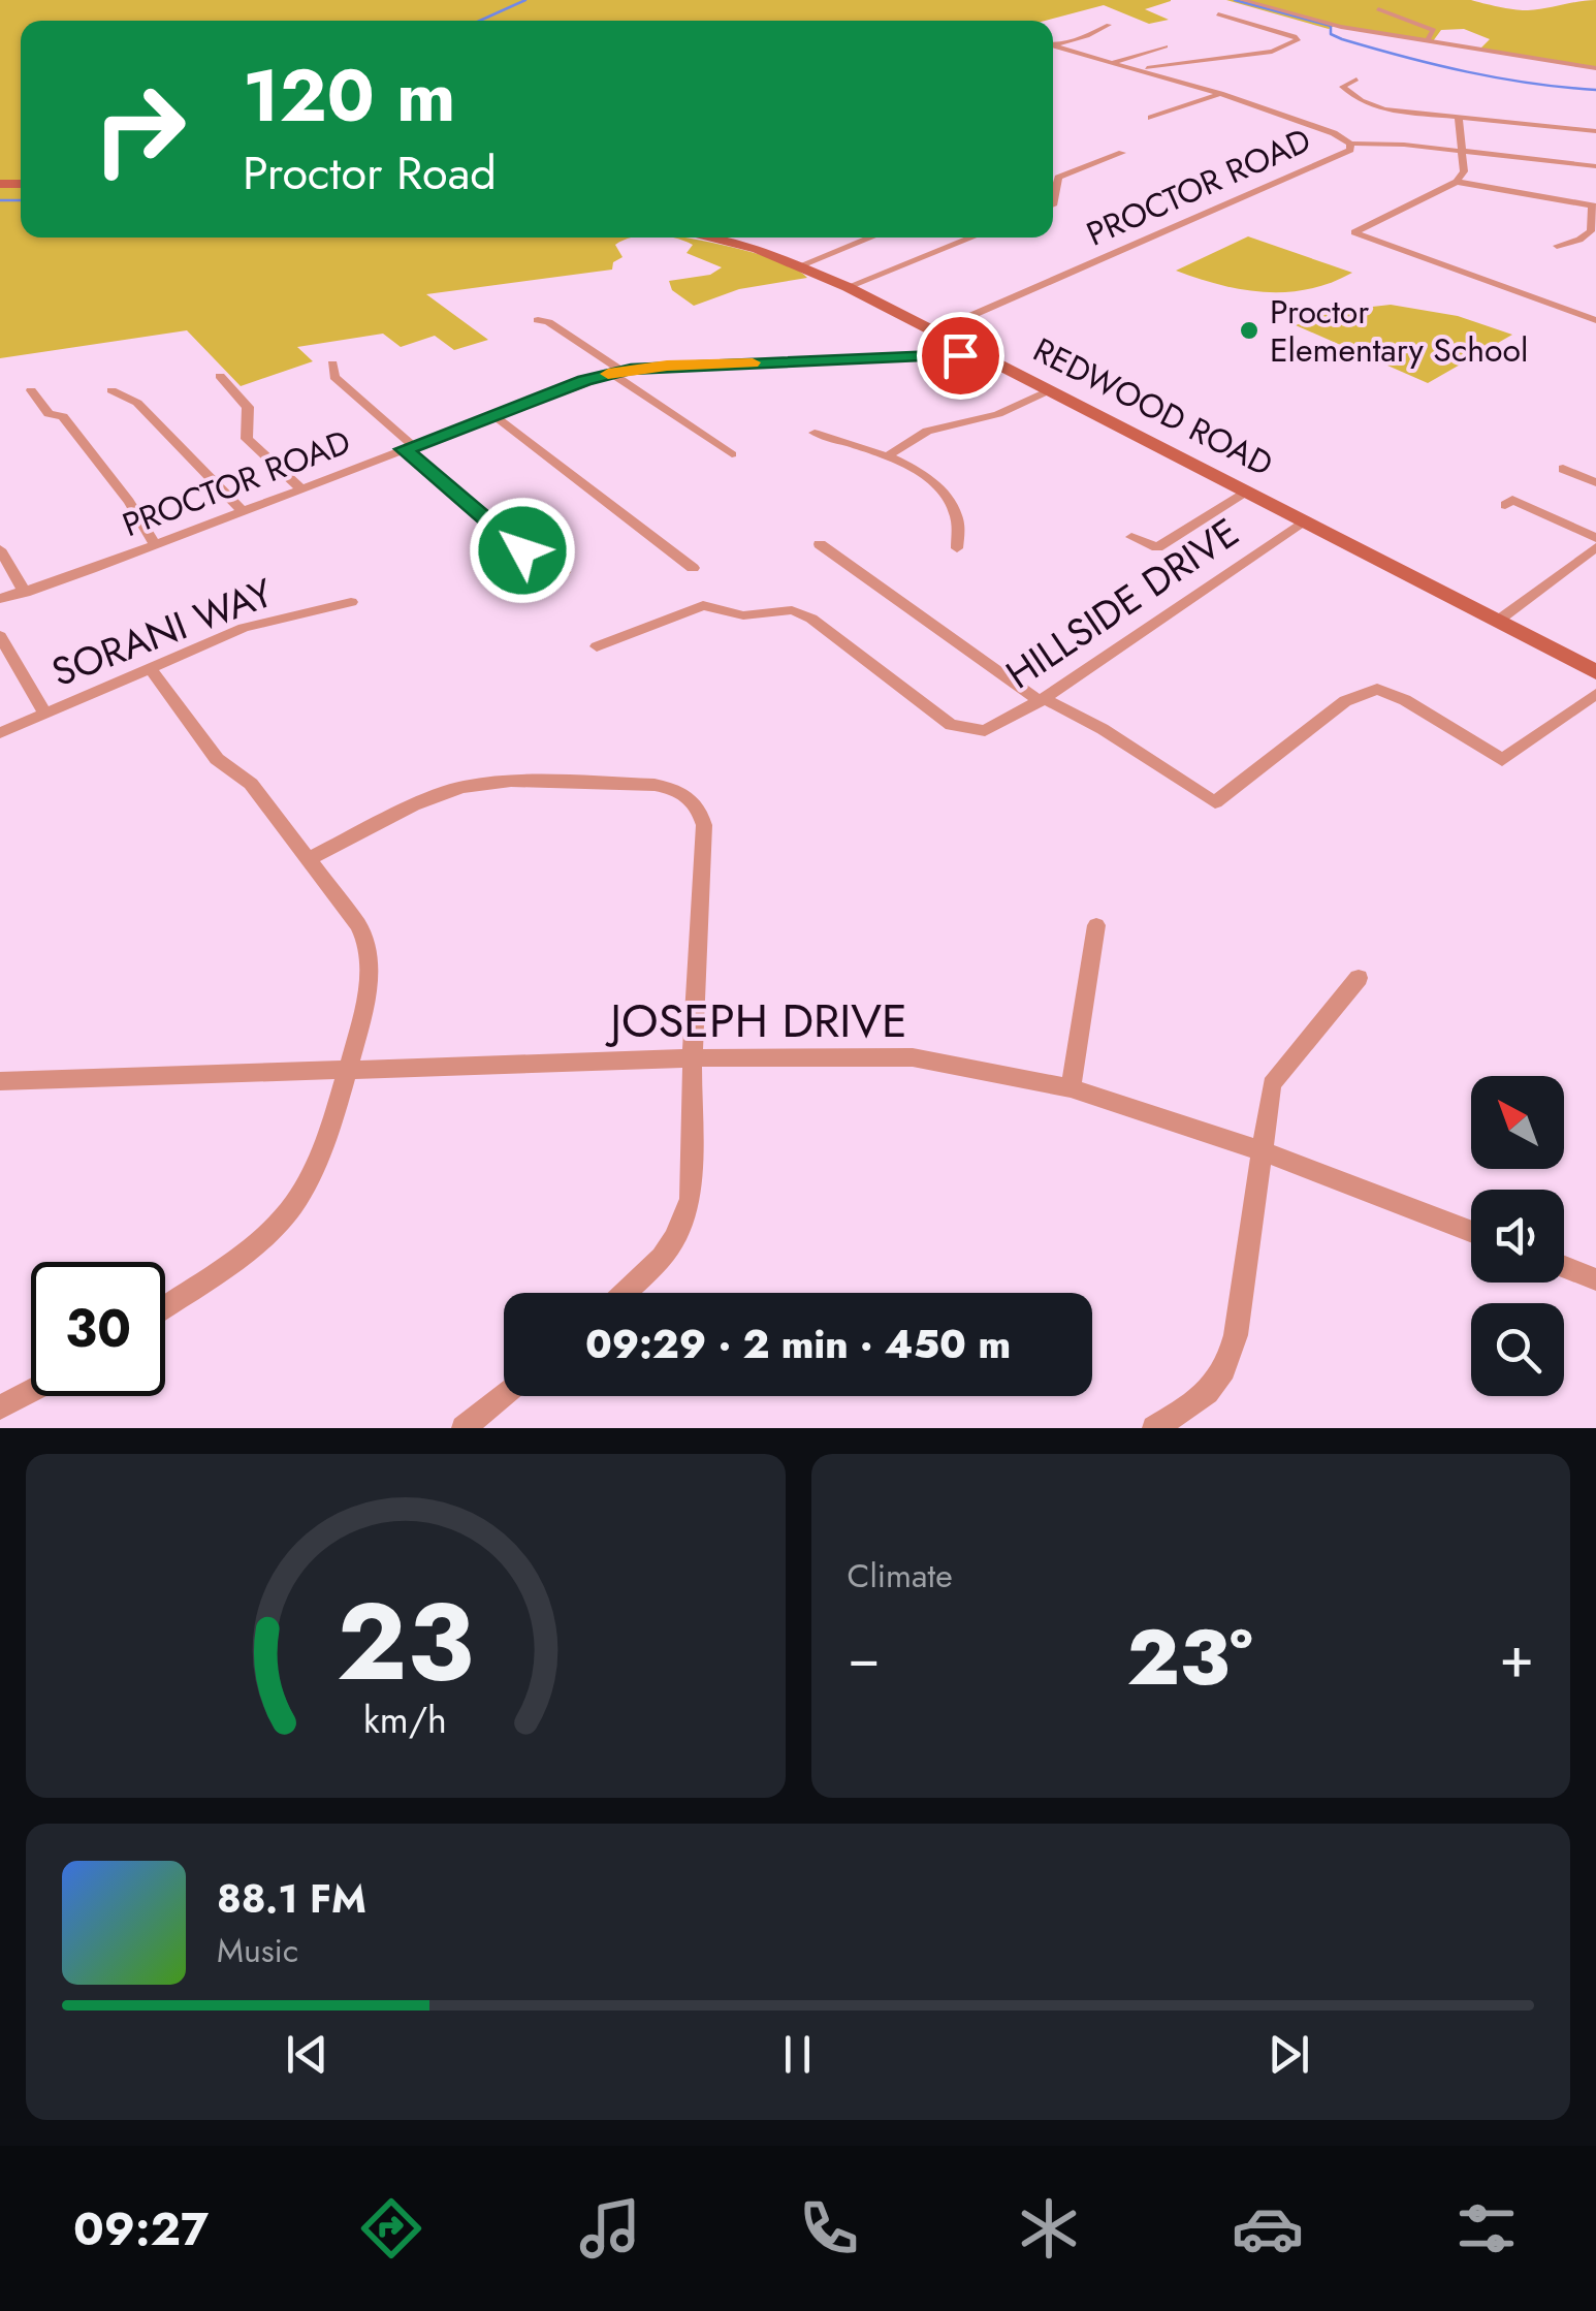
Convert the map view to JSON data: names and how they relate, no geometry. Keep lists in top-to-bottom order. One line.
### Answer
{"streets":{"main road":["REDWOOD ROAD"],"street":["PROCTOR ROAD","HILLSIDE DRIVE","SORANI WAY","JOSEPH DRIVE"]},"crossings":[["PROCTOR ROAD","REDWOOD ROAD"],["REDWOOD ROAD","HILLSIDE DRIVE"]],"places":["Proctor Elementary School"],"north":"top left","page":{"turn":["120 m","Proctor Road"],"limit":"30","trip":"09:29 · 2 min · 450 m","tile":"Climate","heat":["−","23°","+"],"song":["88.1 FM","Music"],"tabs":"09:27","gauge":["23","km/h"]}}
